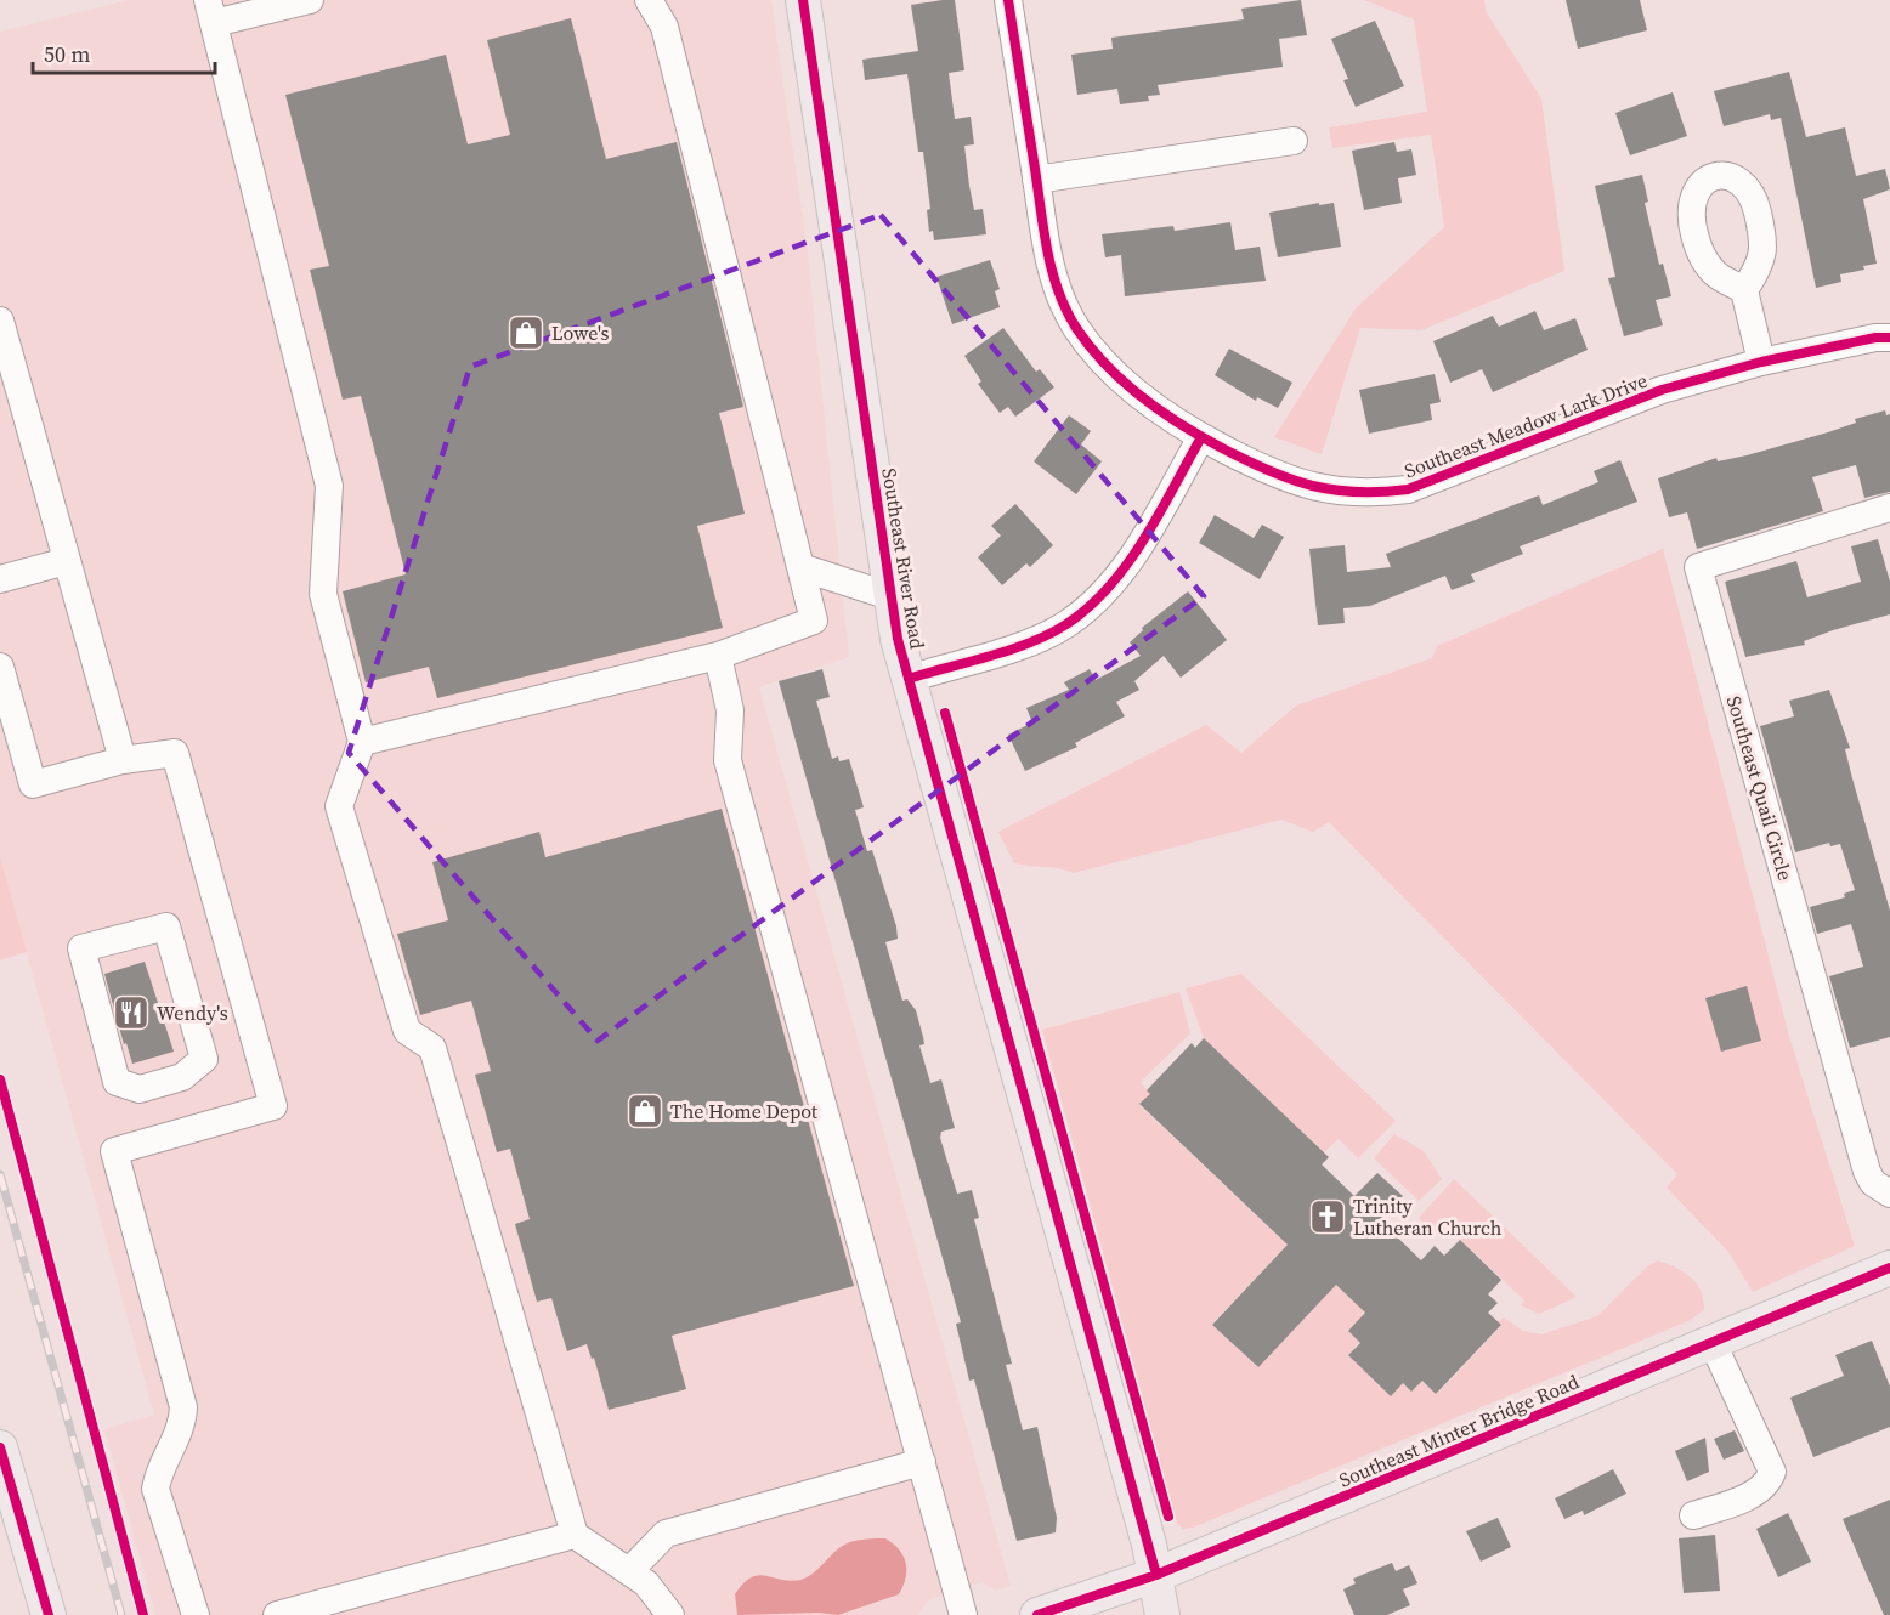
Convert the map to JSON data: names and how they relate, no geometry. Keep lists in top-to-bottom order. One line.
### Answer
{"streets":{"main road":["Southeast River Road","Southeast Minter Bridge Road"],"street":["Southeast Meadow Lark Drive","Southeast Quail Circle"]},"crossings":[["Southeast River Road","Southeast Minter Bridge Road"]],"places":{"shop":["Lowe's","The Home Depot"],"restaurant":["Wendy's"],"church":["Trinity Lutheran Church"]},"scale_bar":"50 m"}
